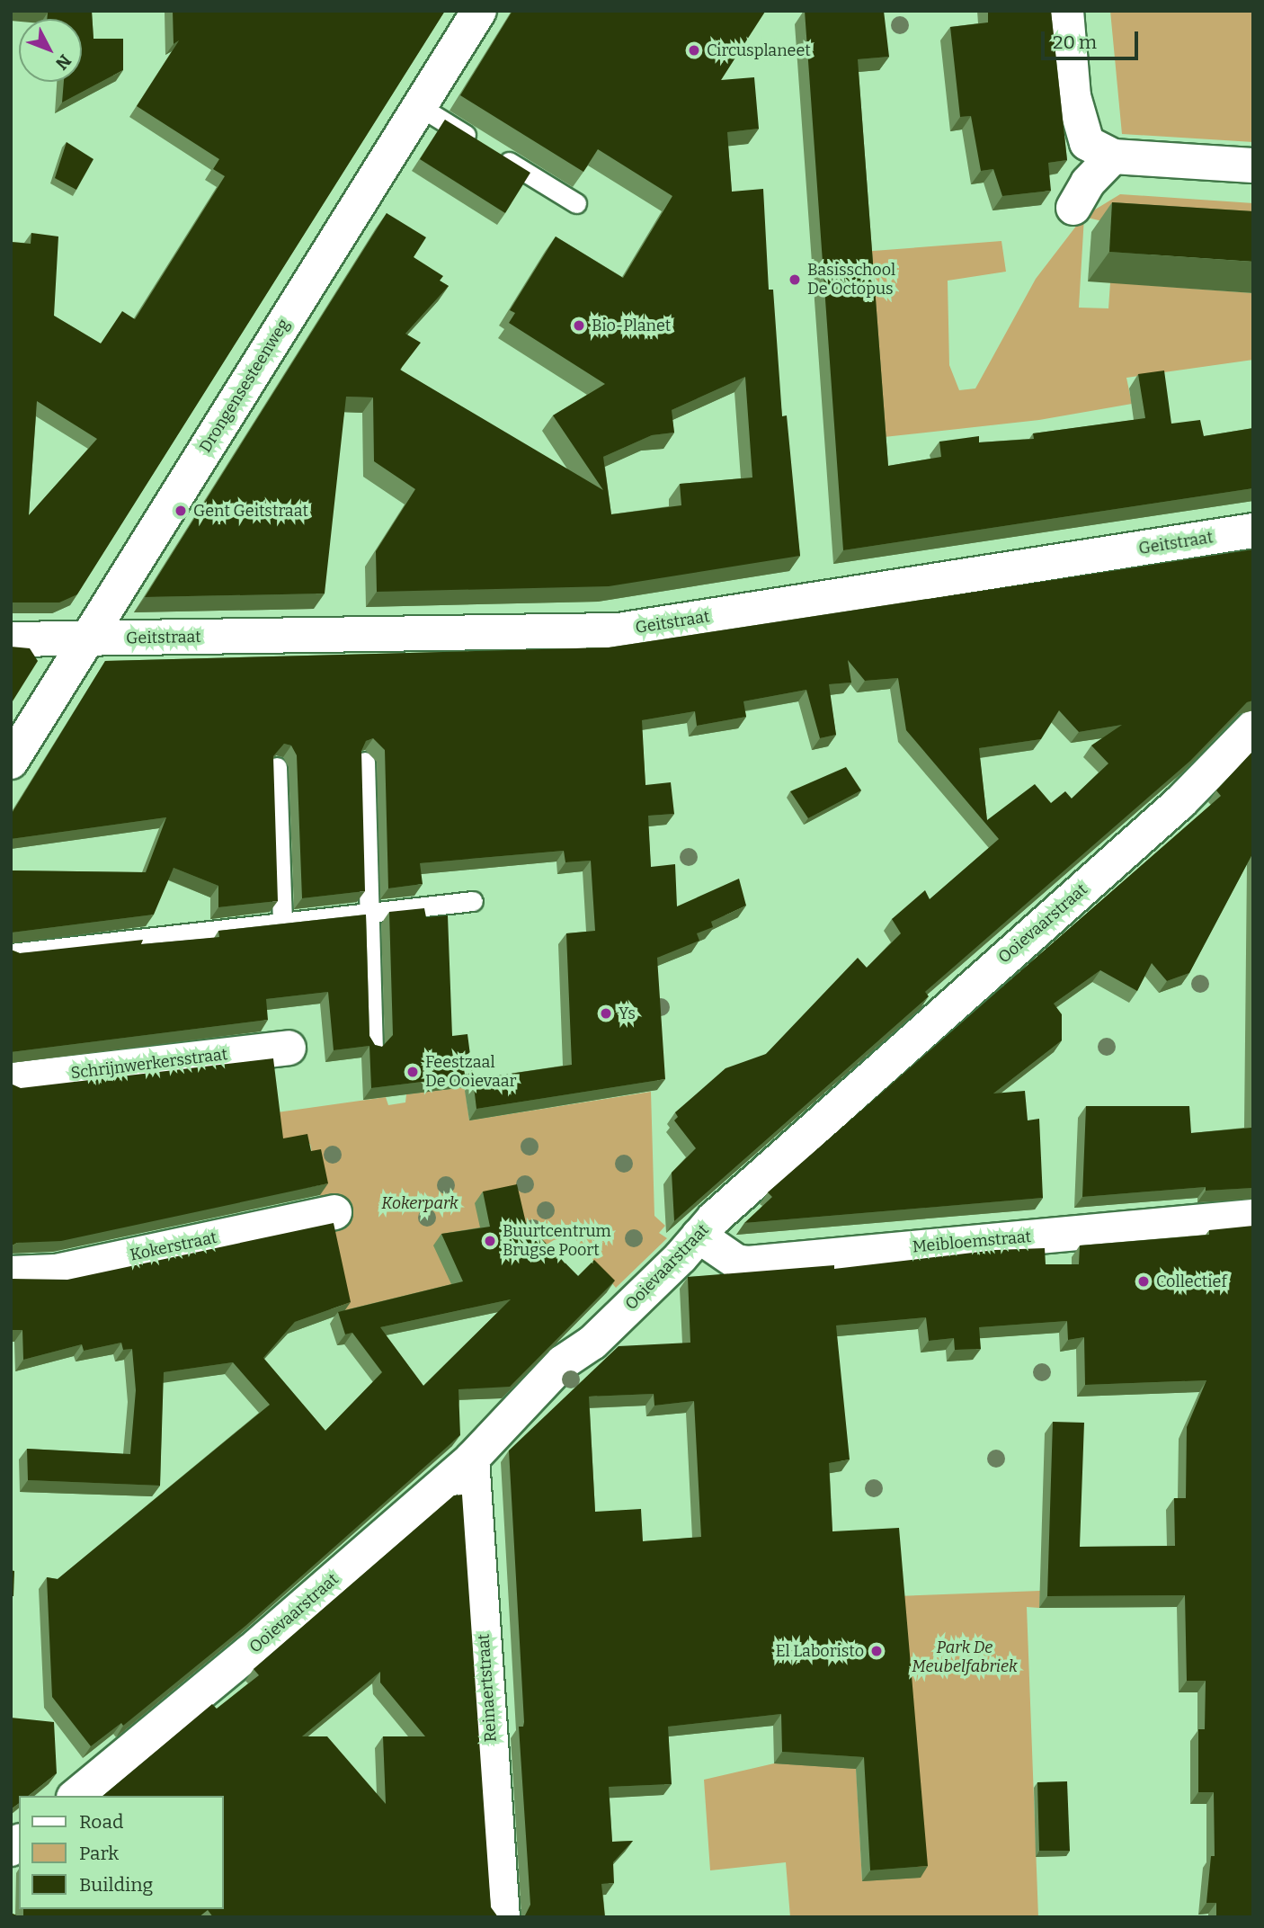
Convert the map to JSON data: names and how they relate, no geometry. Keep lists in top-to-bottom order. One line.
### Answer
{"streets":{"street":["Drongensesteenweg","Geitstraat","Ooievaarstraat","Schrijnwerkersstraat","Meibloemstraat","Kokerstraat","Reinaertstraat"]},"crossings":[["Drongensesteenweg","Geitstraat"],["Ooievaarstraat","Meibloemstraat"],["Ooievaarstraat","Reinaertstraat"]],"parks":["Kokerpark","Park De Meubelfabriek"],"places":["Circusplaneet","Basisschool De Octopus","Bio-Planet","Gent Geitstraat","Ys","Feestzaal De Ooievaar","Buurtcentrum Brugse Poort","Collectief","El Laboristo"],"legend":["Road","Park","Building"],"scale_bar":"20 m","north":"bottom right"}
